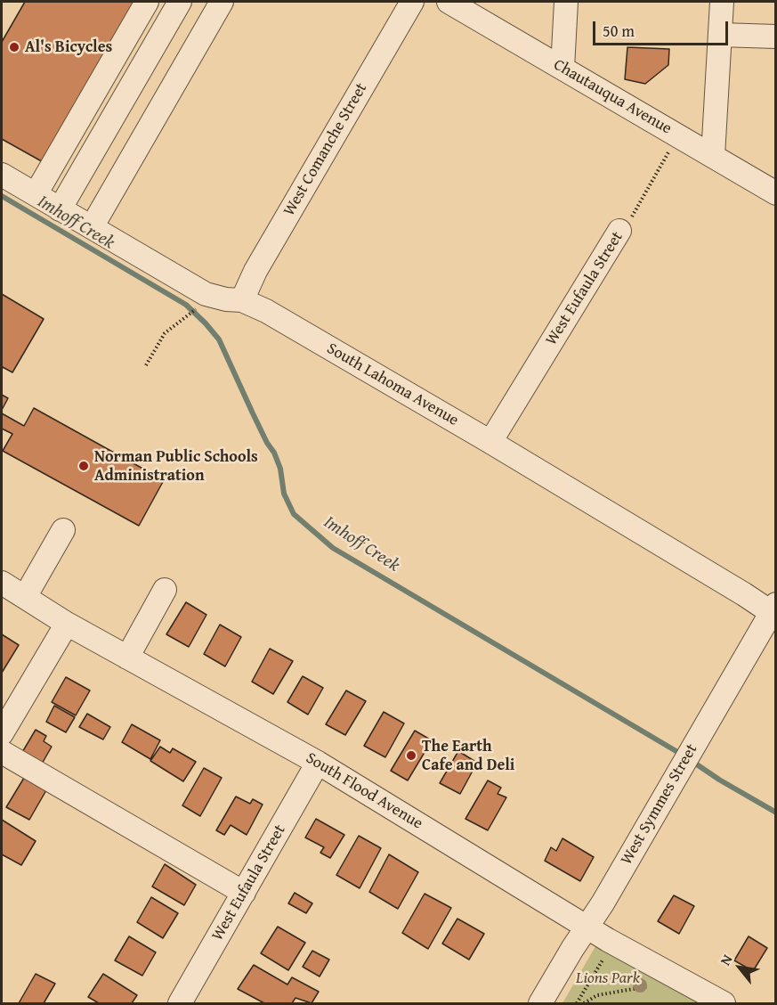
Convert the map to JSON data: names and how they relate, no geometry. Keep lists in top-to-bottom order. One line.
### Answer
{"streets":{"street":["Chautauqua Avenue","West Comanche Street","West Eufaula Street","South Lahoma Avenue","South Flood Avenue","West Symmes Street"]},"crossings":[["Chautauqua Avenue","West Eufaula Street"],["West Comanche Street","South Lahoma Avenue"],["West Eufaula Street","South Lahoma Avenue"],["West Eufaula Street","South Flood Avenue"],["South Lahoma Avenue","West Symmes Street"],["South Flood Avenue","West Symmes Street"]],"water":["Imhoff Creek"],"parks":["Lions Park"],"places":["Al's Bicycles","Norman Public Schools Administration","The Earth Cafe and Deli"],"scale_bar":"50 m","north":"top left"}
